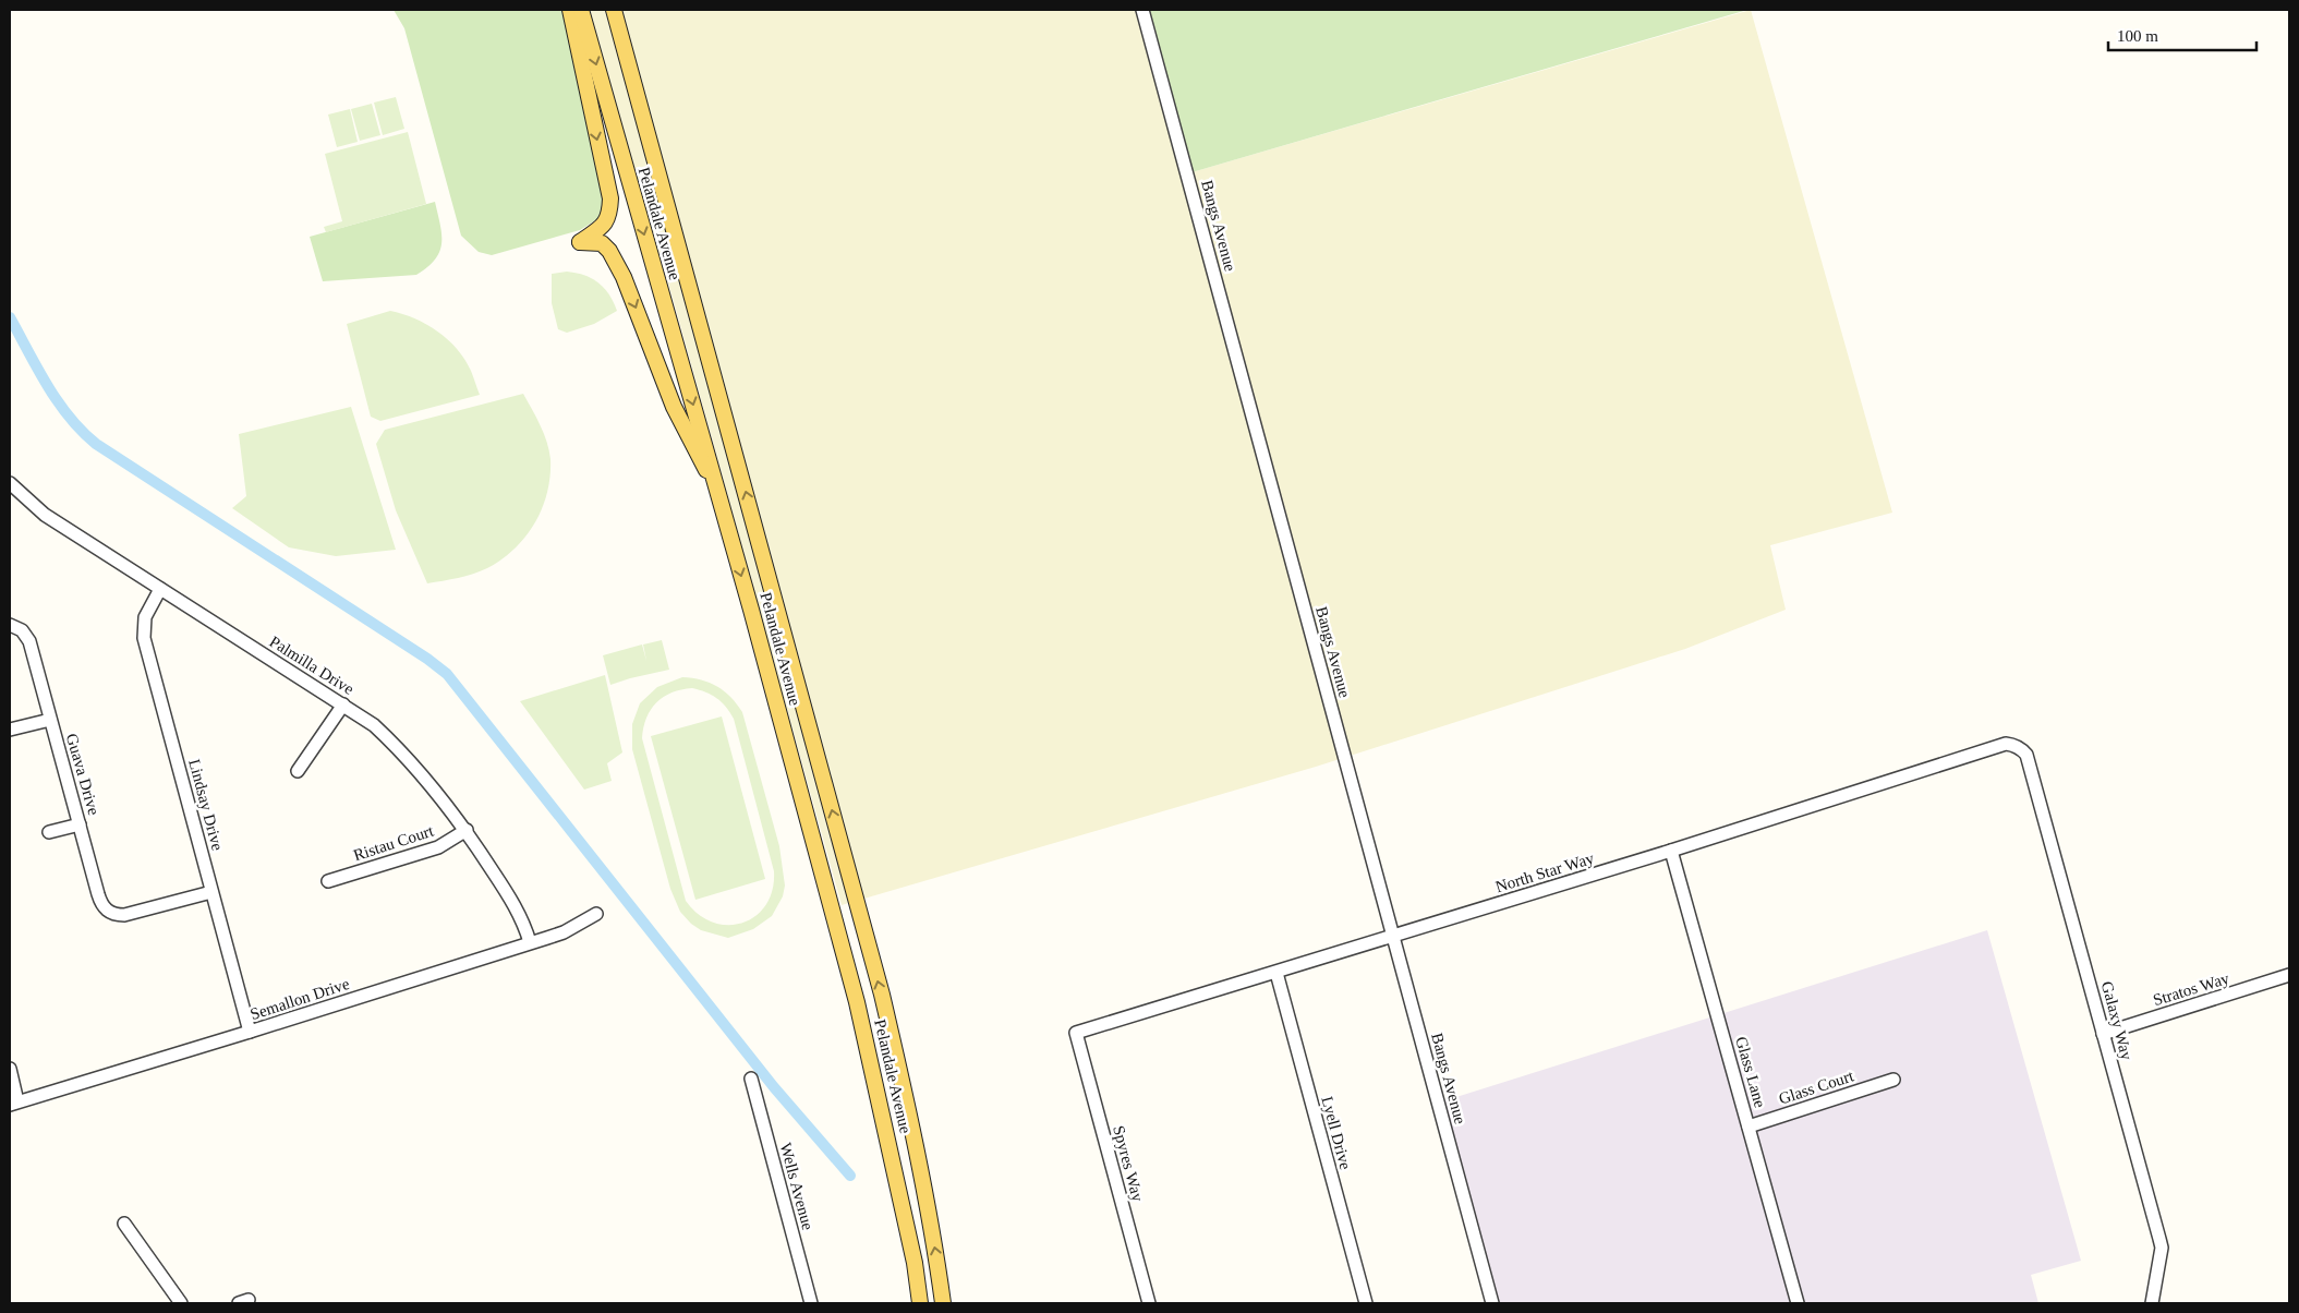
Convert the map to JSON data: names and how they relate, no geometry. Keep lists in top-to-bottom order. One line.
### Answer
{"streets":{"main road":["Pelandale Avenue"],"street":["Bangs Avenue","Palmilla Drive","Guava Drive","Lindsay Drive","Ristau Court","North Star Way","Stratos Way","Semallon Drive","Galaxy Way","Glass Lane","Glass Court","Lyell Drive","Spyres Way","Wells Avenue"]},"crossings":[["Bangs Avenue","North Star Way"],["Palmilla Drive","Lindsay Drive"],["Palmilla Drive","Ristau Court"],["Palmilla Drive","Semallon Drive"],["Guava Drive","Lindsay Drive"],["Lindsay Drive","Semallon Drive"],["North Star Way","Galaxy Way"],["North Star Way","Glass Lane"],["North Star Way","Lyell Drive"],["North Star Way","Spyres Way"],["Stratos Way","Galaxy Way"],["Glass Lane","Glass Court"]],"scale_bar":"100 m"}
